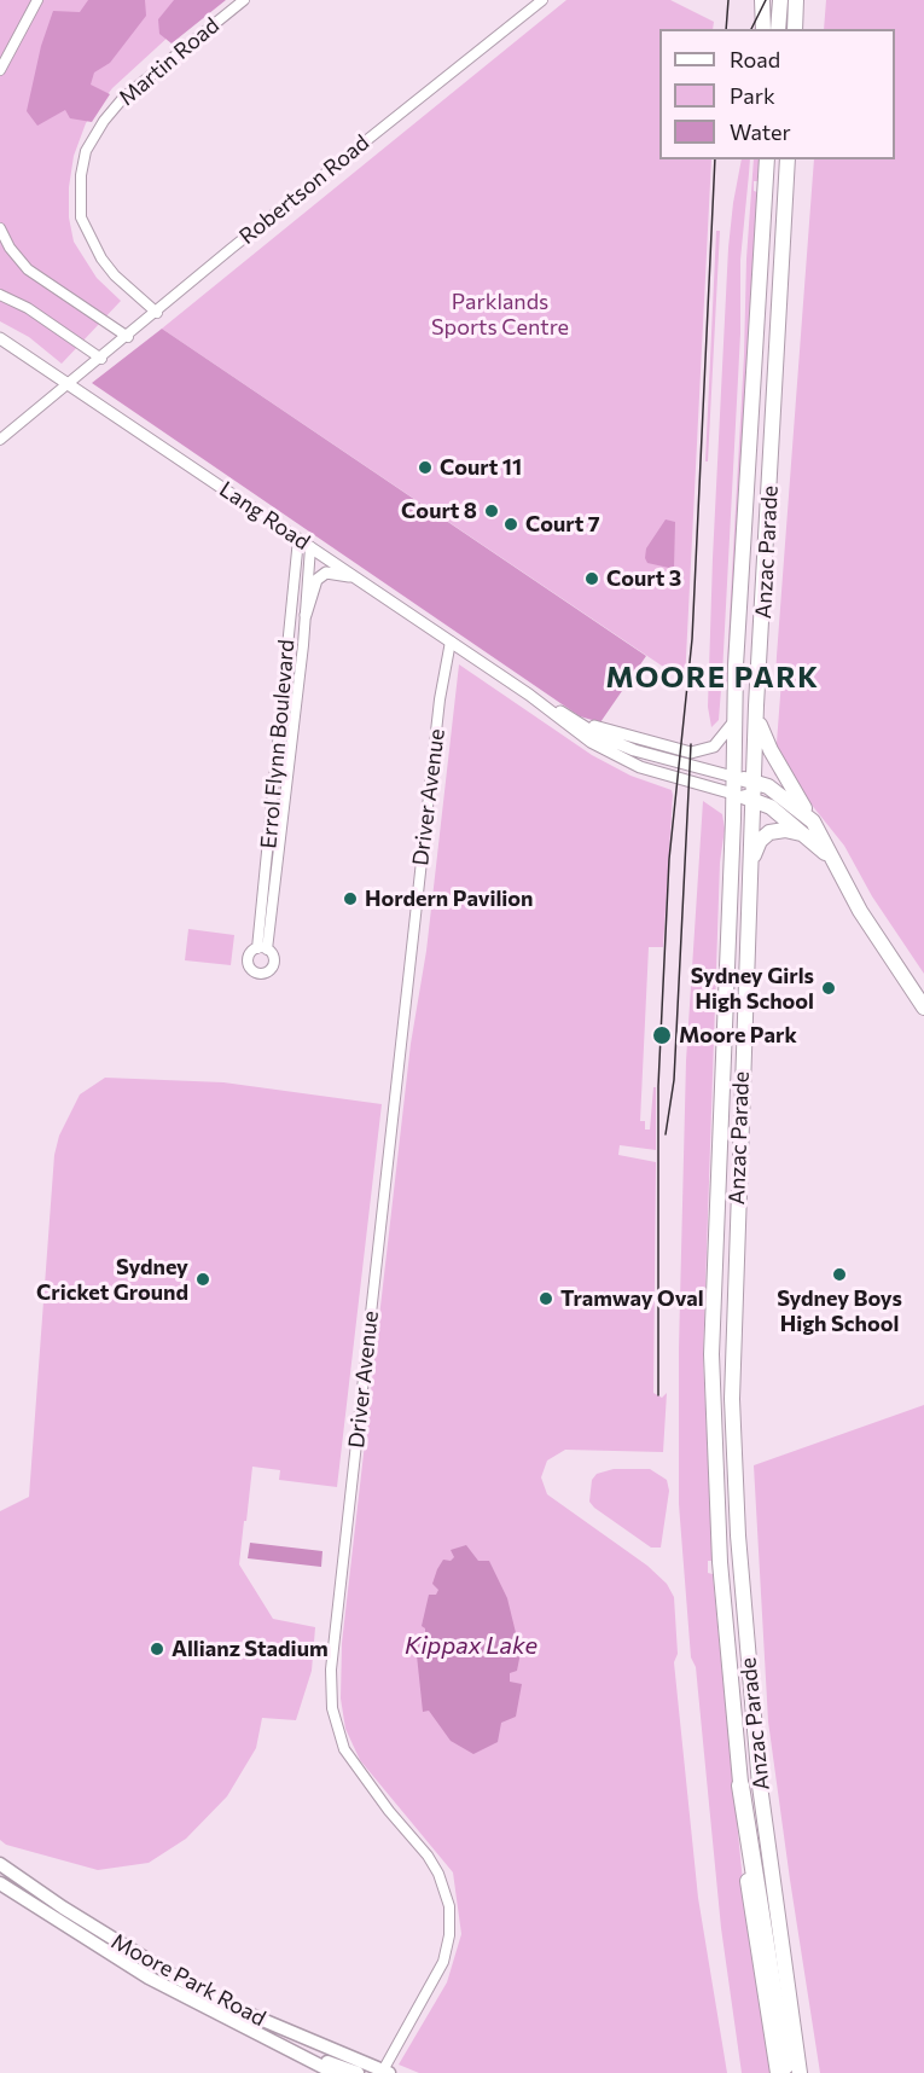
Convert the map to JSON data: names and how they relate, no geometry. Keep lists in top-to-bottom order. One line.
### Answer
{"streets":{"main road":["Anzac Parade","Moore Park Road"],"street":["Martin Road","Robertson Road","Lang Road","Errol Flynn Boulevard","Driver Avenue"]},"crossings":[["Martin Road","Robertson Road"],["Robertson Road","Lang Road"],["Lang Road","Anzac Parade"],["Lang Road","Errol Flynn Boulevard"],["Lang Road","Driver Avenue"],["Driver Avenue","Moore Park Road"]],"districts":["MOORE PARK"],"water":["Kippax Lake"],"parks":["Parklands Sports Centre"],"places":["Court 11","Court 8","Court 7","Court 3","Hordern Pavilion","Sydney Girls High School","Moore Park","Sydney Boys High School","Sydney Cricket Ground","Tramway Oval","Allianz Stadium"],"legend":["Road","Park","Water"]}
